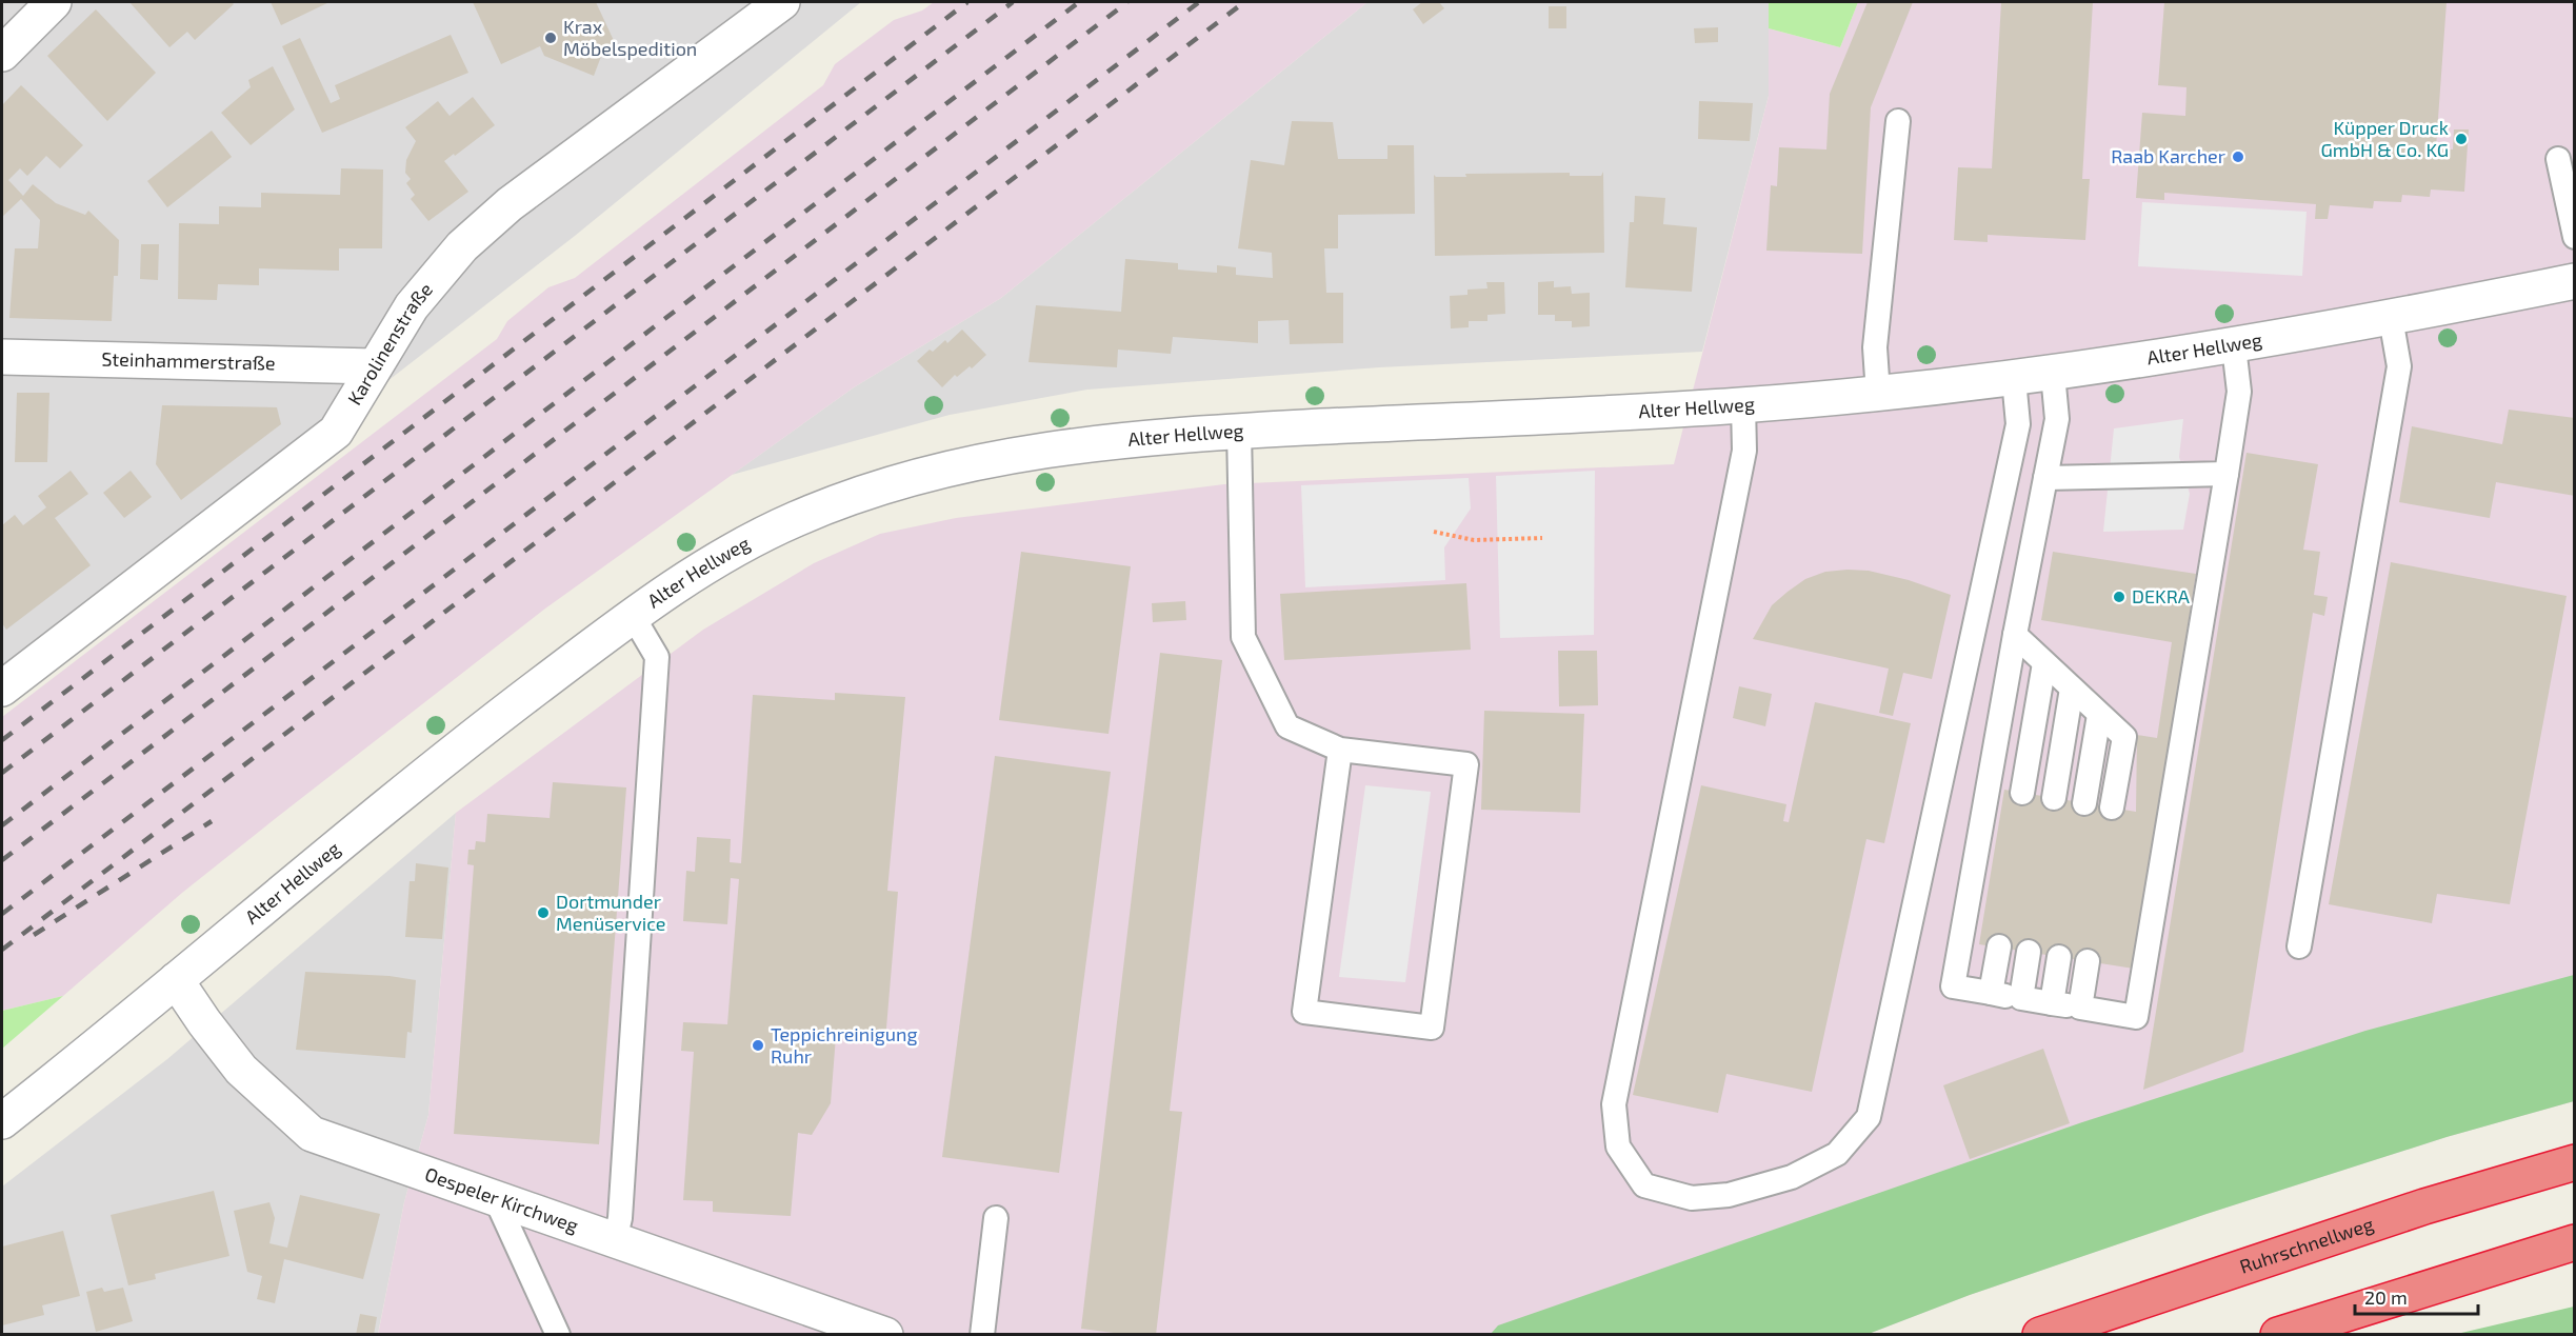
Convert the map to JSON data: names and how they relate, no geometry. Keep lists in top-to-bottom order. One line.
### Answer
{"streets":{"highway":["Ruhrschnellweg"],"street":["Karolinenstraße","Alter Hellweg","Steinhammerstraße","Oespeler Kirchweg"]},"crossings":[["Karolinenstraße","Steinhammerstraße"],["Alter Hellweg","Oespeler Kirchweg"]],"places":["Krax Möbelspedition","Küpper Druck GmbH & Co. KG","Raab Karcher","DEKRA","Dortmunder Menüservice","Teppichreinigung Ruhr"],"scale_bar":"20 m"}
